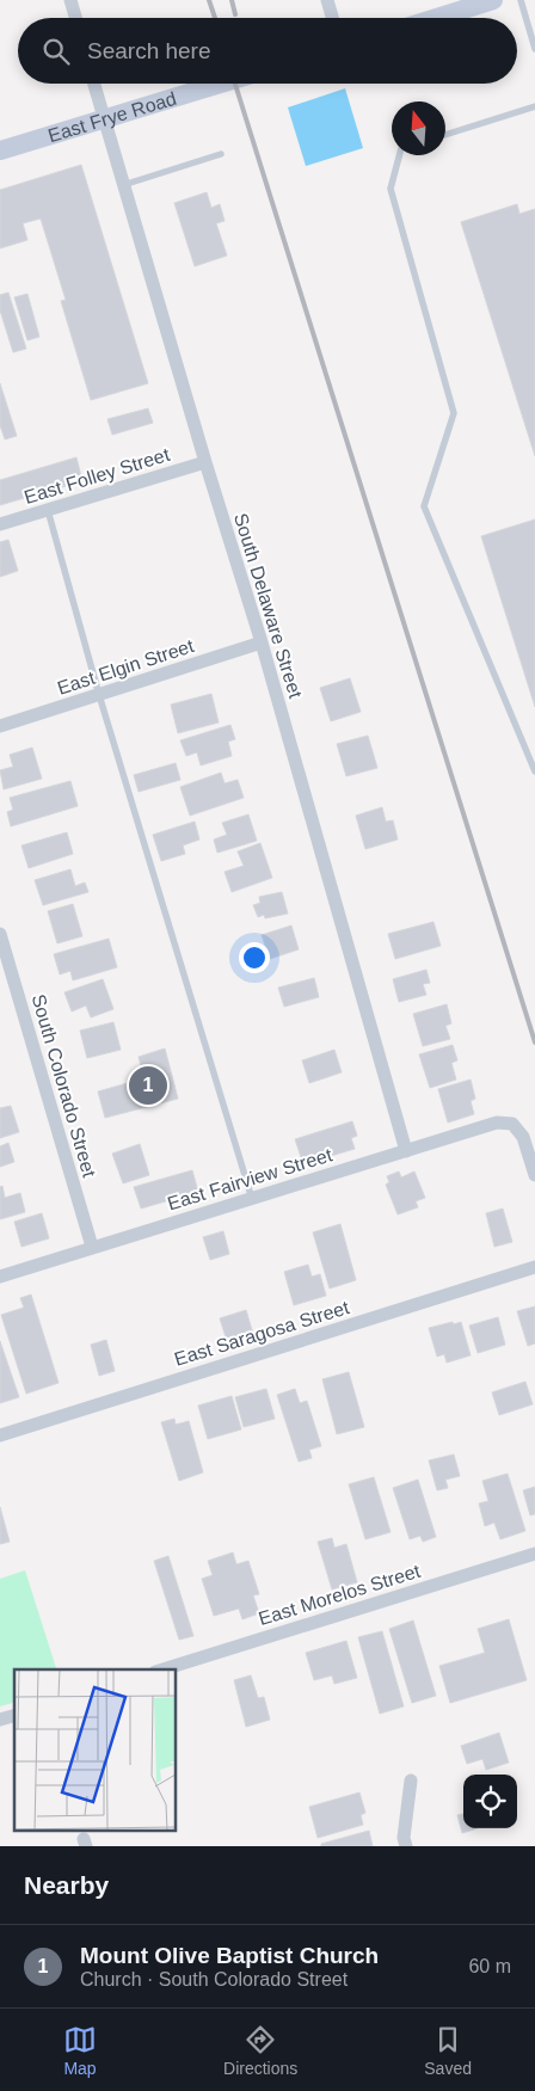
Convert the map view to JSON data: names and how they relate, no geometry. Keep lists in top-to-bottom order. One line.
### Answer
{"streets":{"street":["East Frye Road","East Folley Street","South Delaware Street","East Elgin Street","South Colorado Street","East Fairview Street","East Saragosa Street","East Morelos Street"]},"crossings":[["East Frye Road","South Delaware Street"],["East Folley Street","South Delaware Street"],["South Delaware Street","East Elgin Street"],["South Delaware Street","East Fairview Street"],["South Colorado Street","East Fairview Street"]],"north":"top","page":{"search":"Search here","pins":"1","heading":"Nearby","list":[{"mark":"1","name":"Mount Olive Baptist Church","note":"Church · South Colorado Street","value":"60 m"}],"nav":["Map","Directions","Saved"]}}
